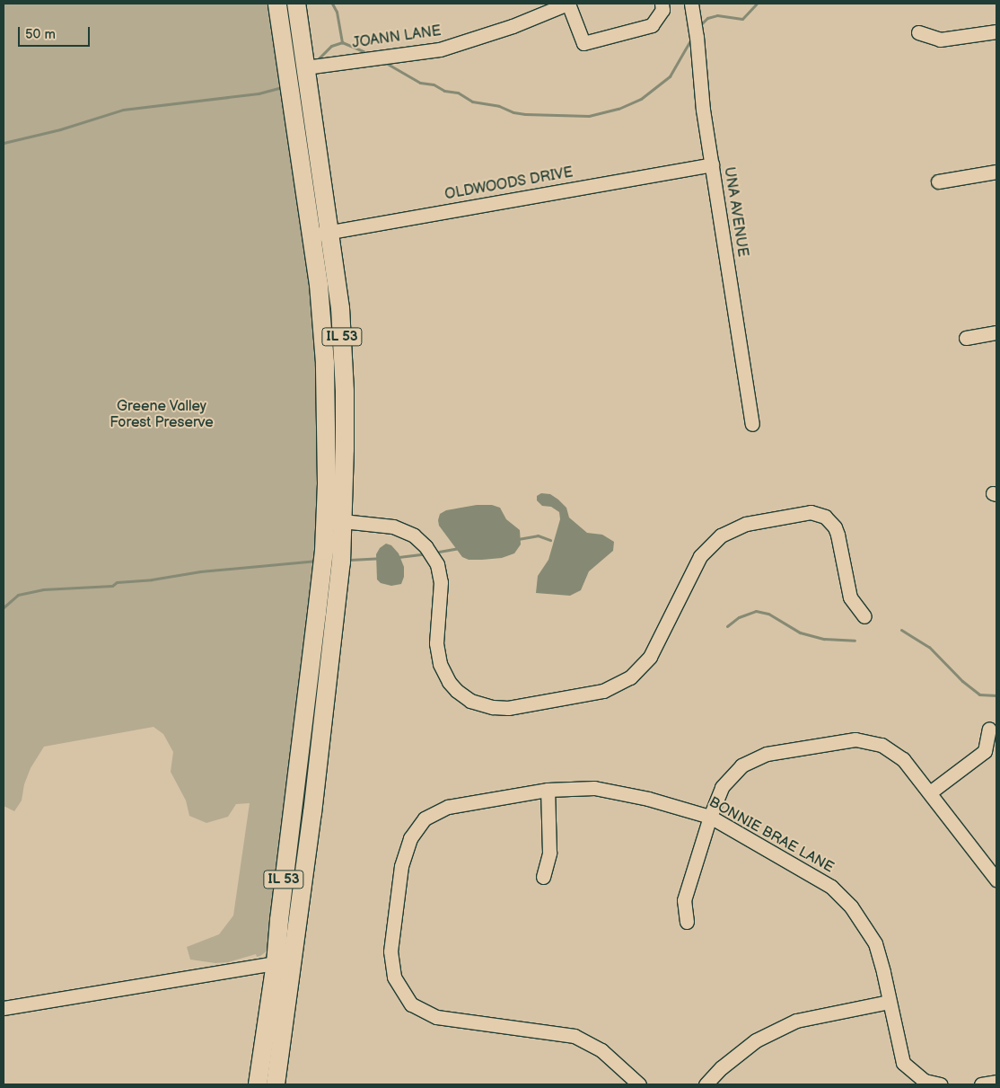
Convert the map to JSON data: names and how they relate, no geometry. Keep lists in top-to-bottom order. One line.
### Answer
{"streets":{"main road":["IL 53"],"street":["JOANN LANE","OLDWOODS DRIVE","UNA AVENUE","BONNIE BRAE LANE"]},"crossings":[["JOANN LANE","IL 53"],["OLDWOODS DRIVE","UNA AVENUE"],["OLDWOODS DRIVE","IL 53"]],"parks":["Greene Valley Forest Preserve"],"scale_bar":"50 m"}
